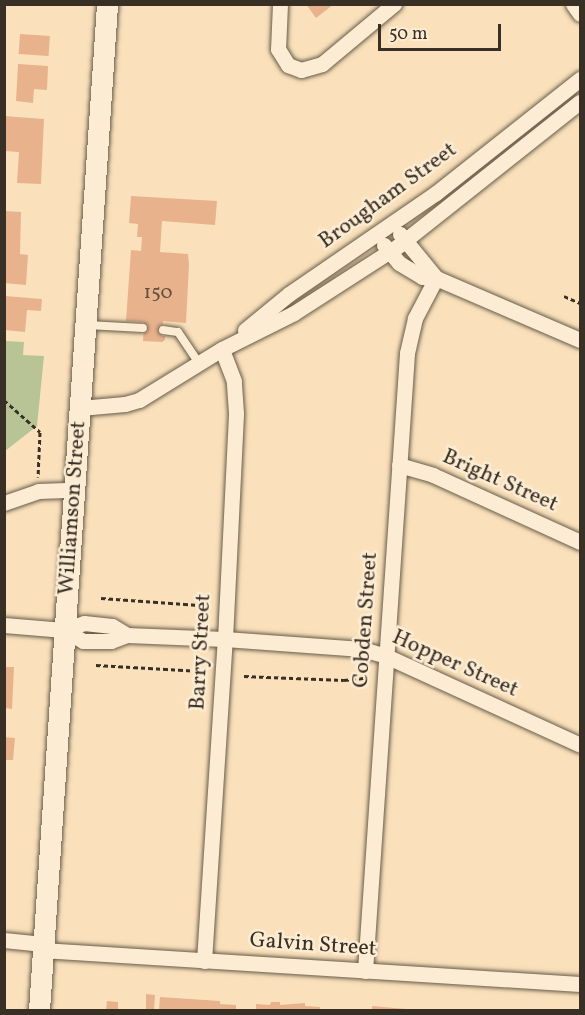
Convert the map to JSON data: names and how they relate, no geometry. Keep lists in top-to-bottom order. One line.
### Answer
{"streets":{"street":["Brougham Street","Bright Street","Williamson Street","Cobden Street","Barry Street","Hopper Street","Galvin Street"]},"crossings":[["Brougham Street","Williamson Street"],["Brougham Street","Barry Street"],["Bright Street","Cobden Street"],["Williamson Street","Hopper Street"],["Williamson Street","Galvin Street"],["Cobden Street","Hopper Street"],["Cobden Street","Galvin Street"],["Barry Street","Hopper Street"],["Barry Street","Galvin Street"]],"house_numbers":["150"],"scale_bar":"50 m"}
